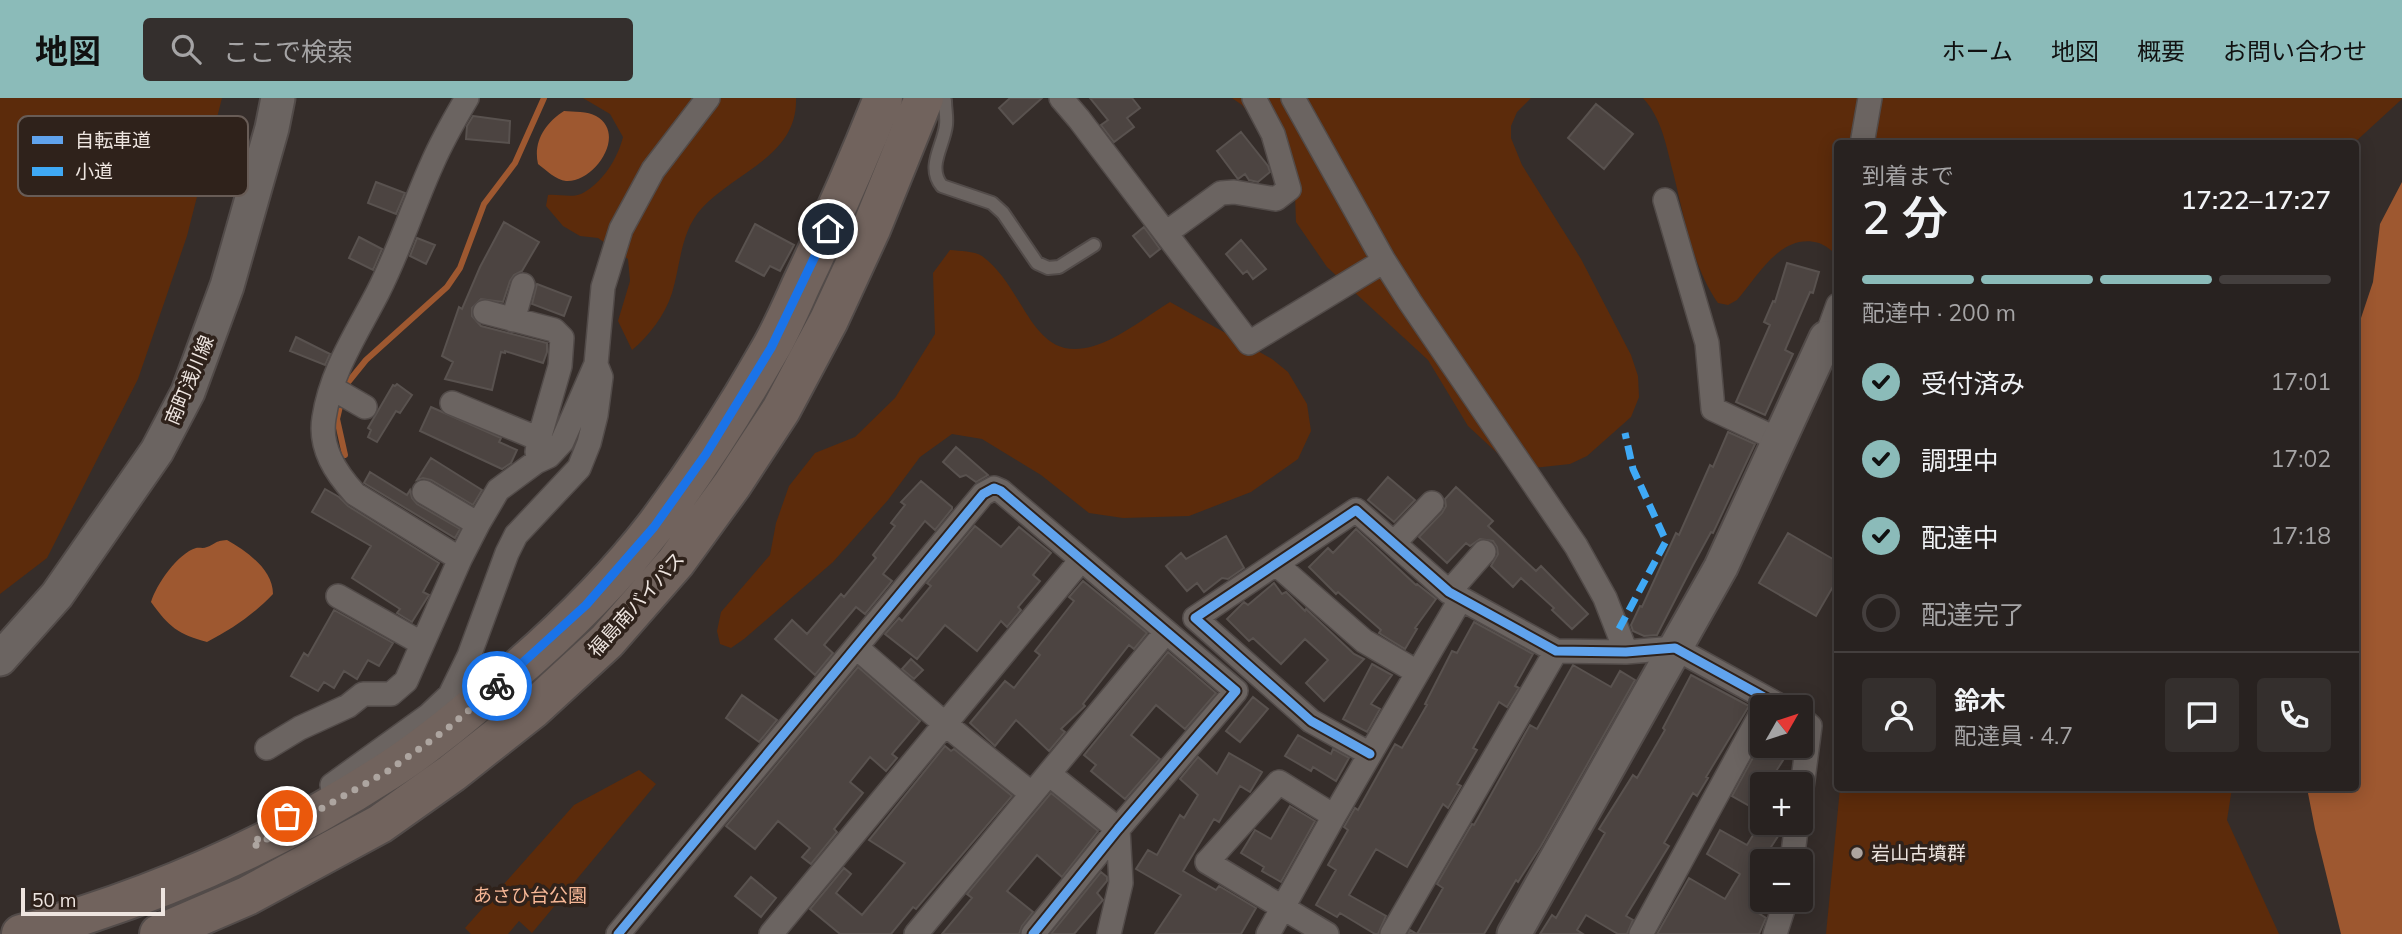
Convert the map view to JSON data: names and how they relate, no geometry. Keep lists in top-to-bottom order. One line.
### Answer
{"streets":{"highway":["福島南バイパス"],"street":["南町浅川線"]},"parks":["あさひ台公園"],"places":["岩山古墳群"],"legend":["自転車道","小道"],"scale_bar":"50 m","north":"top right","page":{"header":"地図","search":"ここで検索","nav":["ホーム","地図","概要","お問い合わせ"],"heading":["2 分","到着まで","17:22–17:27"],"panel":["鈴木","配達員 · 4.7"],"bar":"配達中 · 200 m","list":[["受付済み","17:01"],["調理中","17:02"],["配達中","17:18"],"配達完了"],"map_buttons":["+","−"],"scale":"50 m"}}
